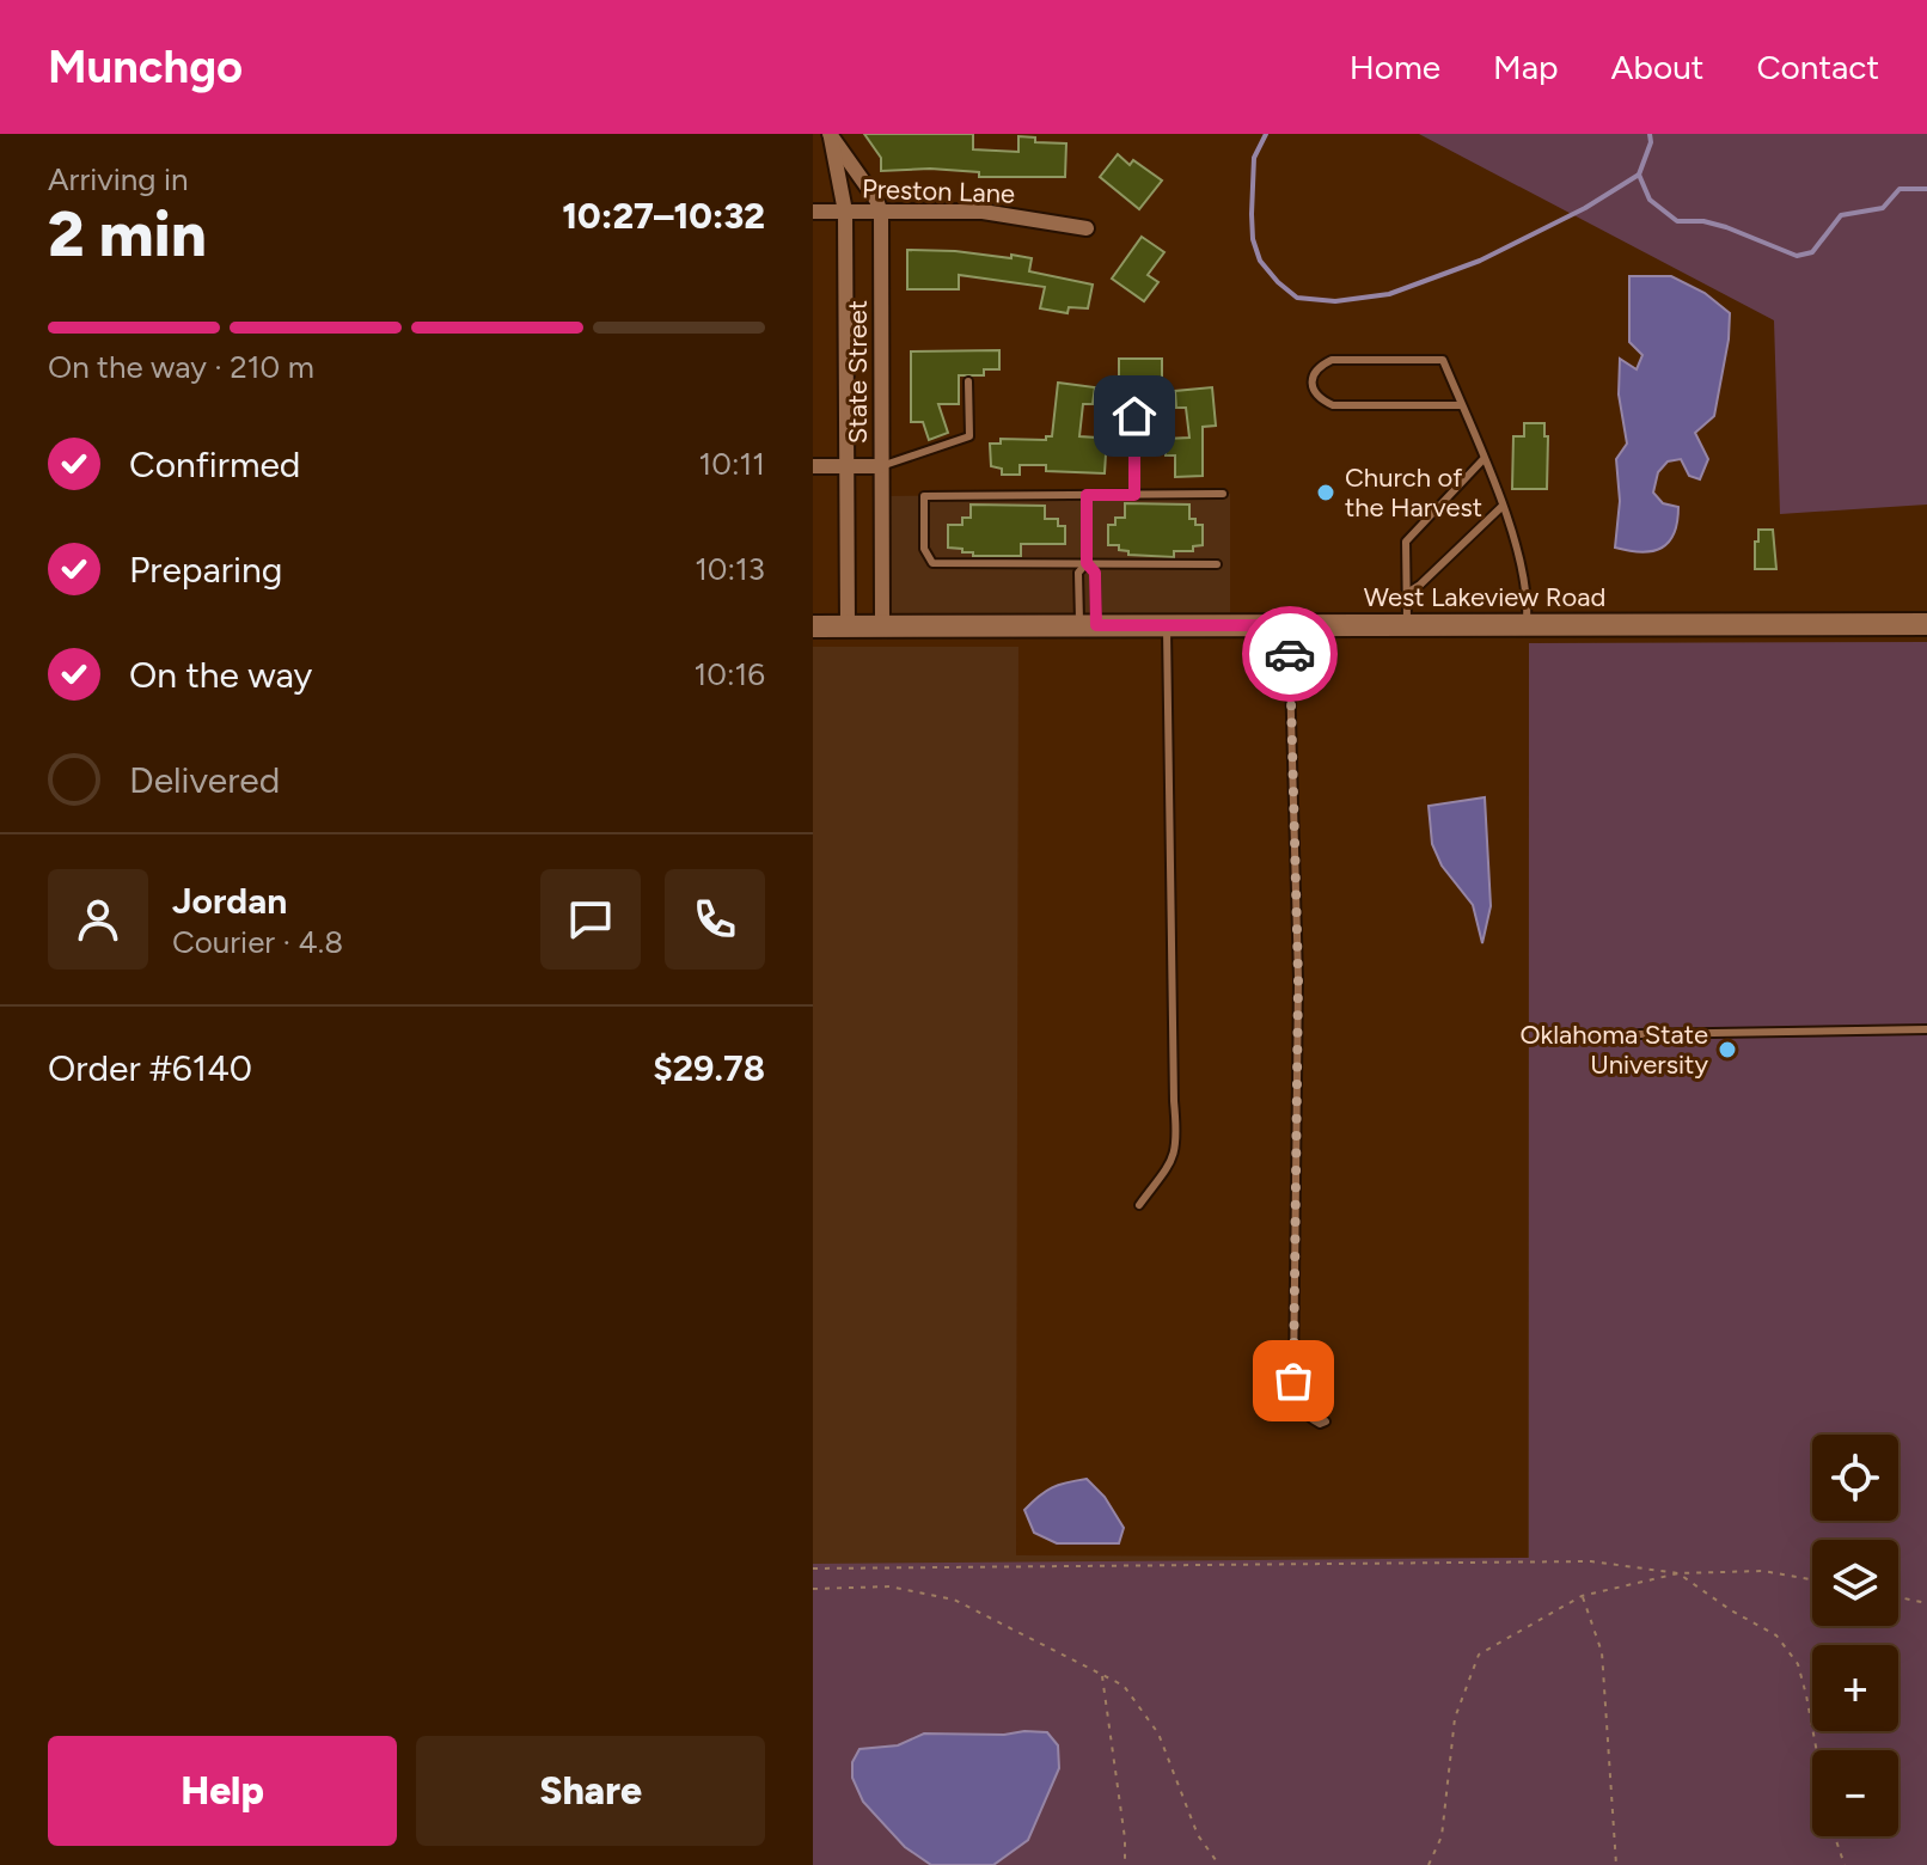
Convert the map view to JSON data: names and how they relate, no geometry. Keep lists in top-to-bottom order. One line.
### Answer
{"streets":{"main road":["West Lakeview Road"],"street":["Preston Lane","State Street"]},"crossings":[["Preston Lane","State Street"],["State Street","West Lakeview Road"]],"places":["Church of the Harvest","Oklahoma State University"],"page":{"header":"Munchgo","nav":["Home","Map","About","Contact"],"heading":["2 min","Arriving in","10:27–10:32"],"panel":["Jordan","Courier · 4.8","Order #6140","$29.78"],"bar":"On the way · 210 m","list":[["Confirmed","10:11"],["Preparing","10:13"],["On the way","10:16"],"Delivered"],"map_buttons":["+","−"],"buttons":["Help","Share"]}}
